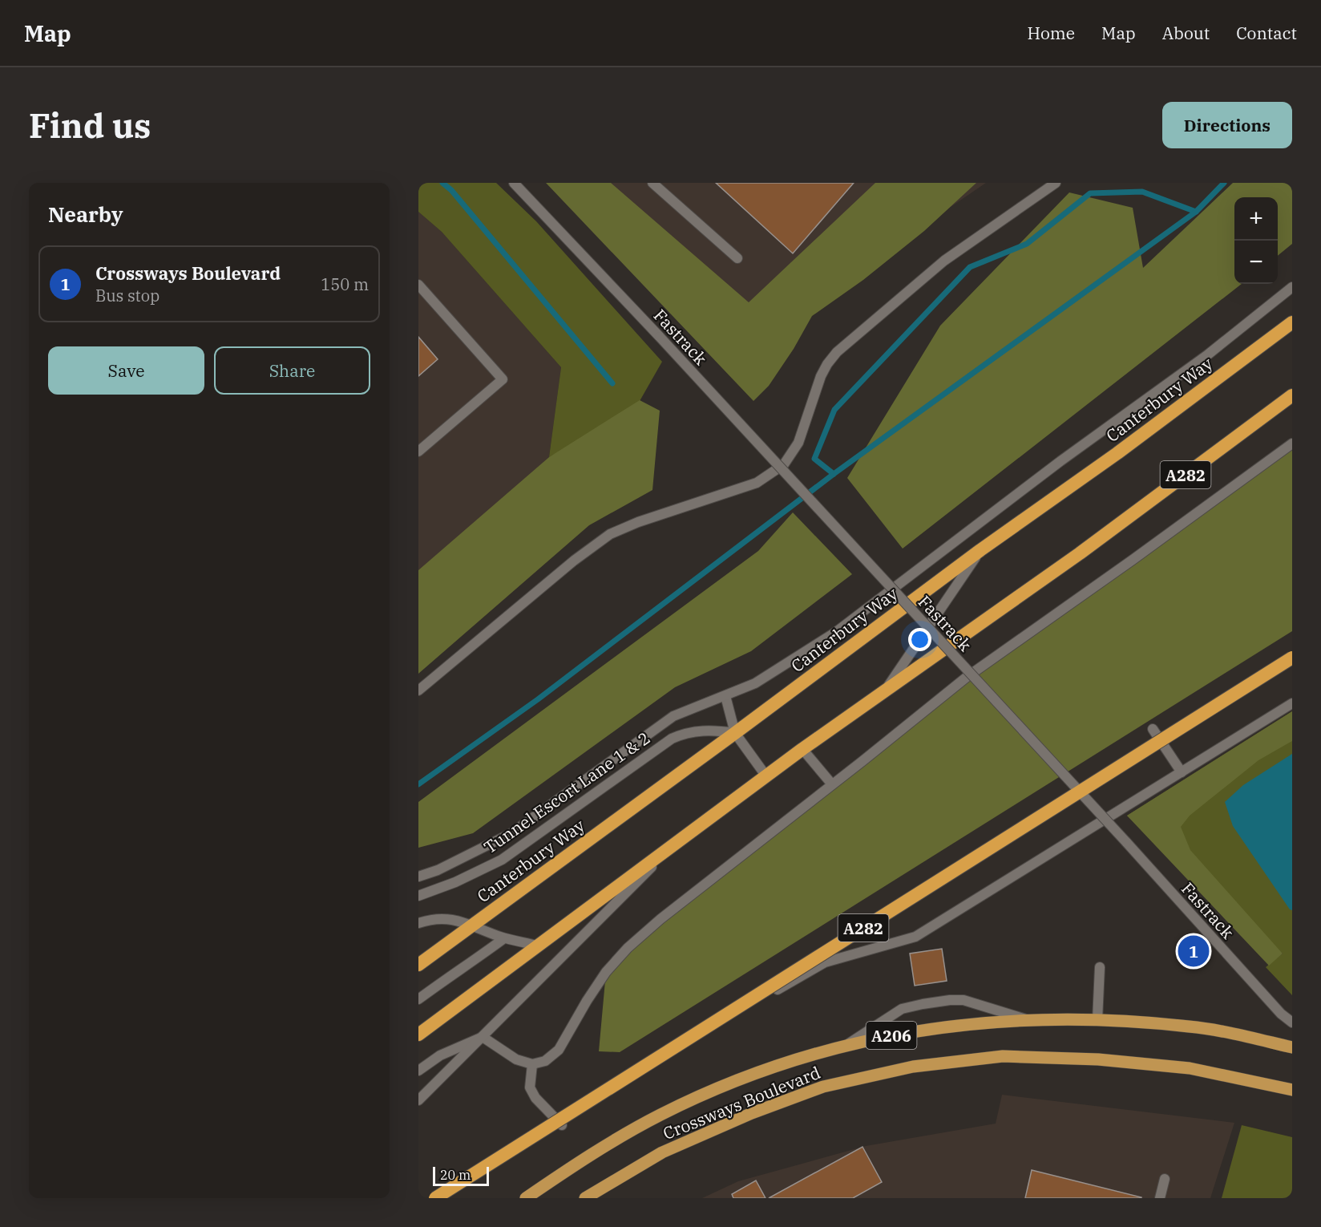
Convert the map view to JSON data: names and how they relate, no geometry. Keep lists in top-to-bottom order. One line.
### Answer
{"streets":{"highway":["Canterbury Way","A282"],"main road":["A206","Crossways Boulevard"],"lane":["Fastrack","Tunnel Escort Lane 1 & 2"]},"crossings":[["Canterbury Way","Tunnel Escort Lane 1 & 2"]],"scale_bar":"20 m","page":{"header":"Map","nav":["Home","Map","About","Contact"],"buttons":["Directions",["Save","Share"]],"title":"Find us","heading":"Nearby","map_buttons":["+","−"],"list":[{"mark":"1","name":"Crossways Boulevard","note":"Bus stop","value":"150 m"}],"pins":"1","scale":"20 m"}}
